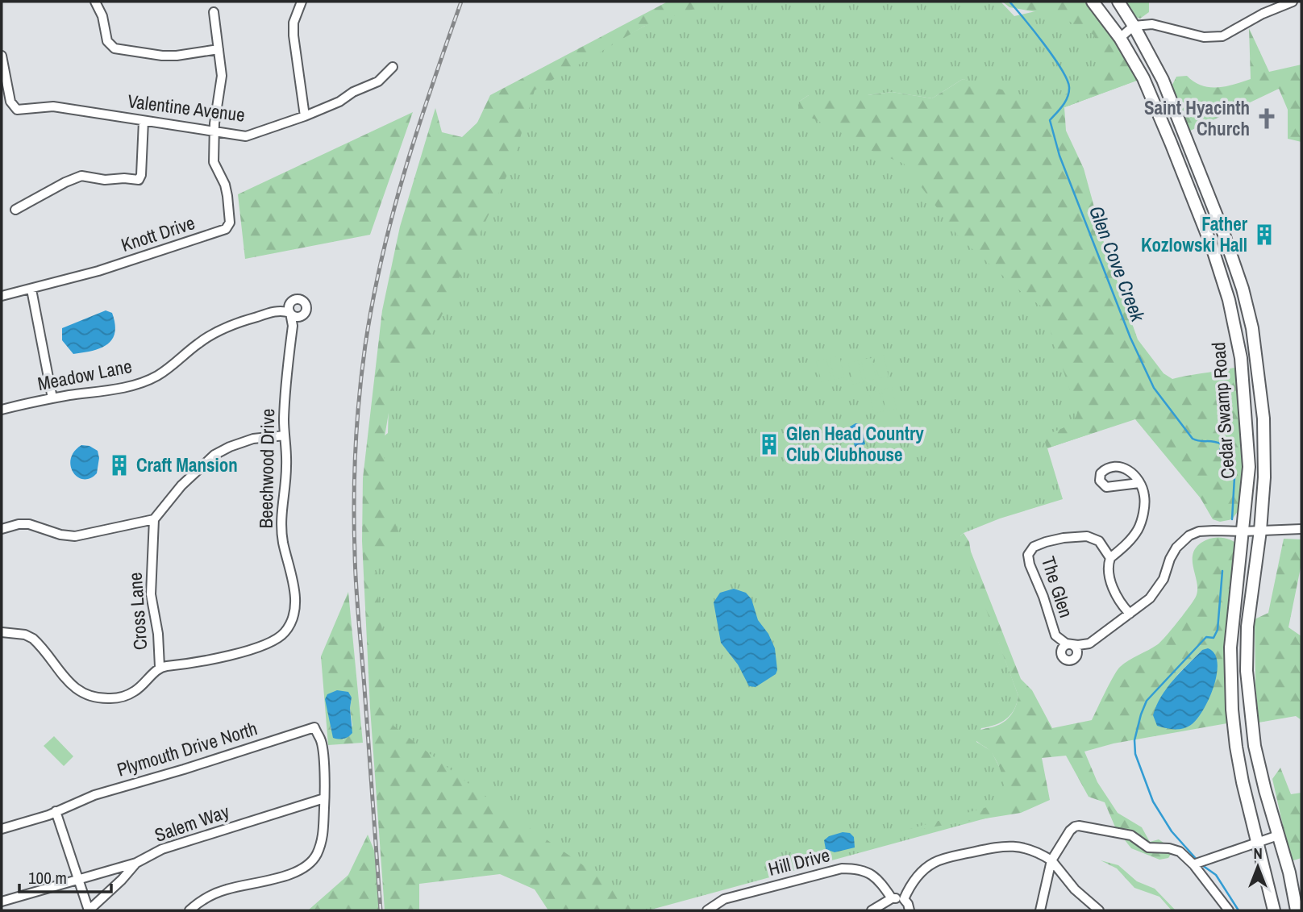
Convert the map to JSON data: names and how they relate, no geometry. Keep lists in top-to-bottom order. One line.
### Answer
{"streets":{"main road":["Cedar Swamp Road"],"street":["Valentine Avenue","Knott Drive","Meadow Lane","Beechwood Drive","The Glen","Cross Lane","Plymouth Drive North","Salem Way","Hill Drive"]},"crossings":[["Valentine Avenue","Knott Drive"],["Meadow Lane","Beechwood Drive"],["Cedar Swamp Road","The Glen"],["Beechwood Drive","Cross Lane"],["Plymouth Drive North","Salem Way"]],"water":["Glen Cove Creek"],"places":{"church":["Saint Hyacinth Church"],"building":["Father Kozlowski Hall","Glen Head Country Club Clubhouse","Craft Mansion"]},"scale_bar":"100 m","north":"top"}
